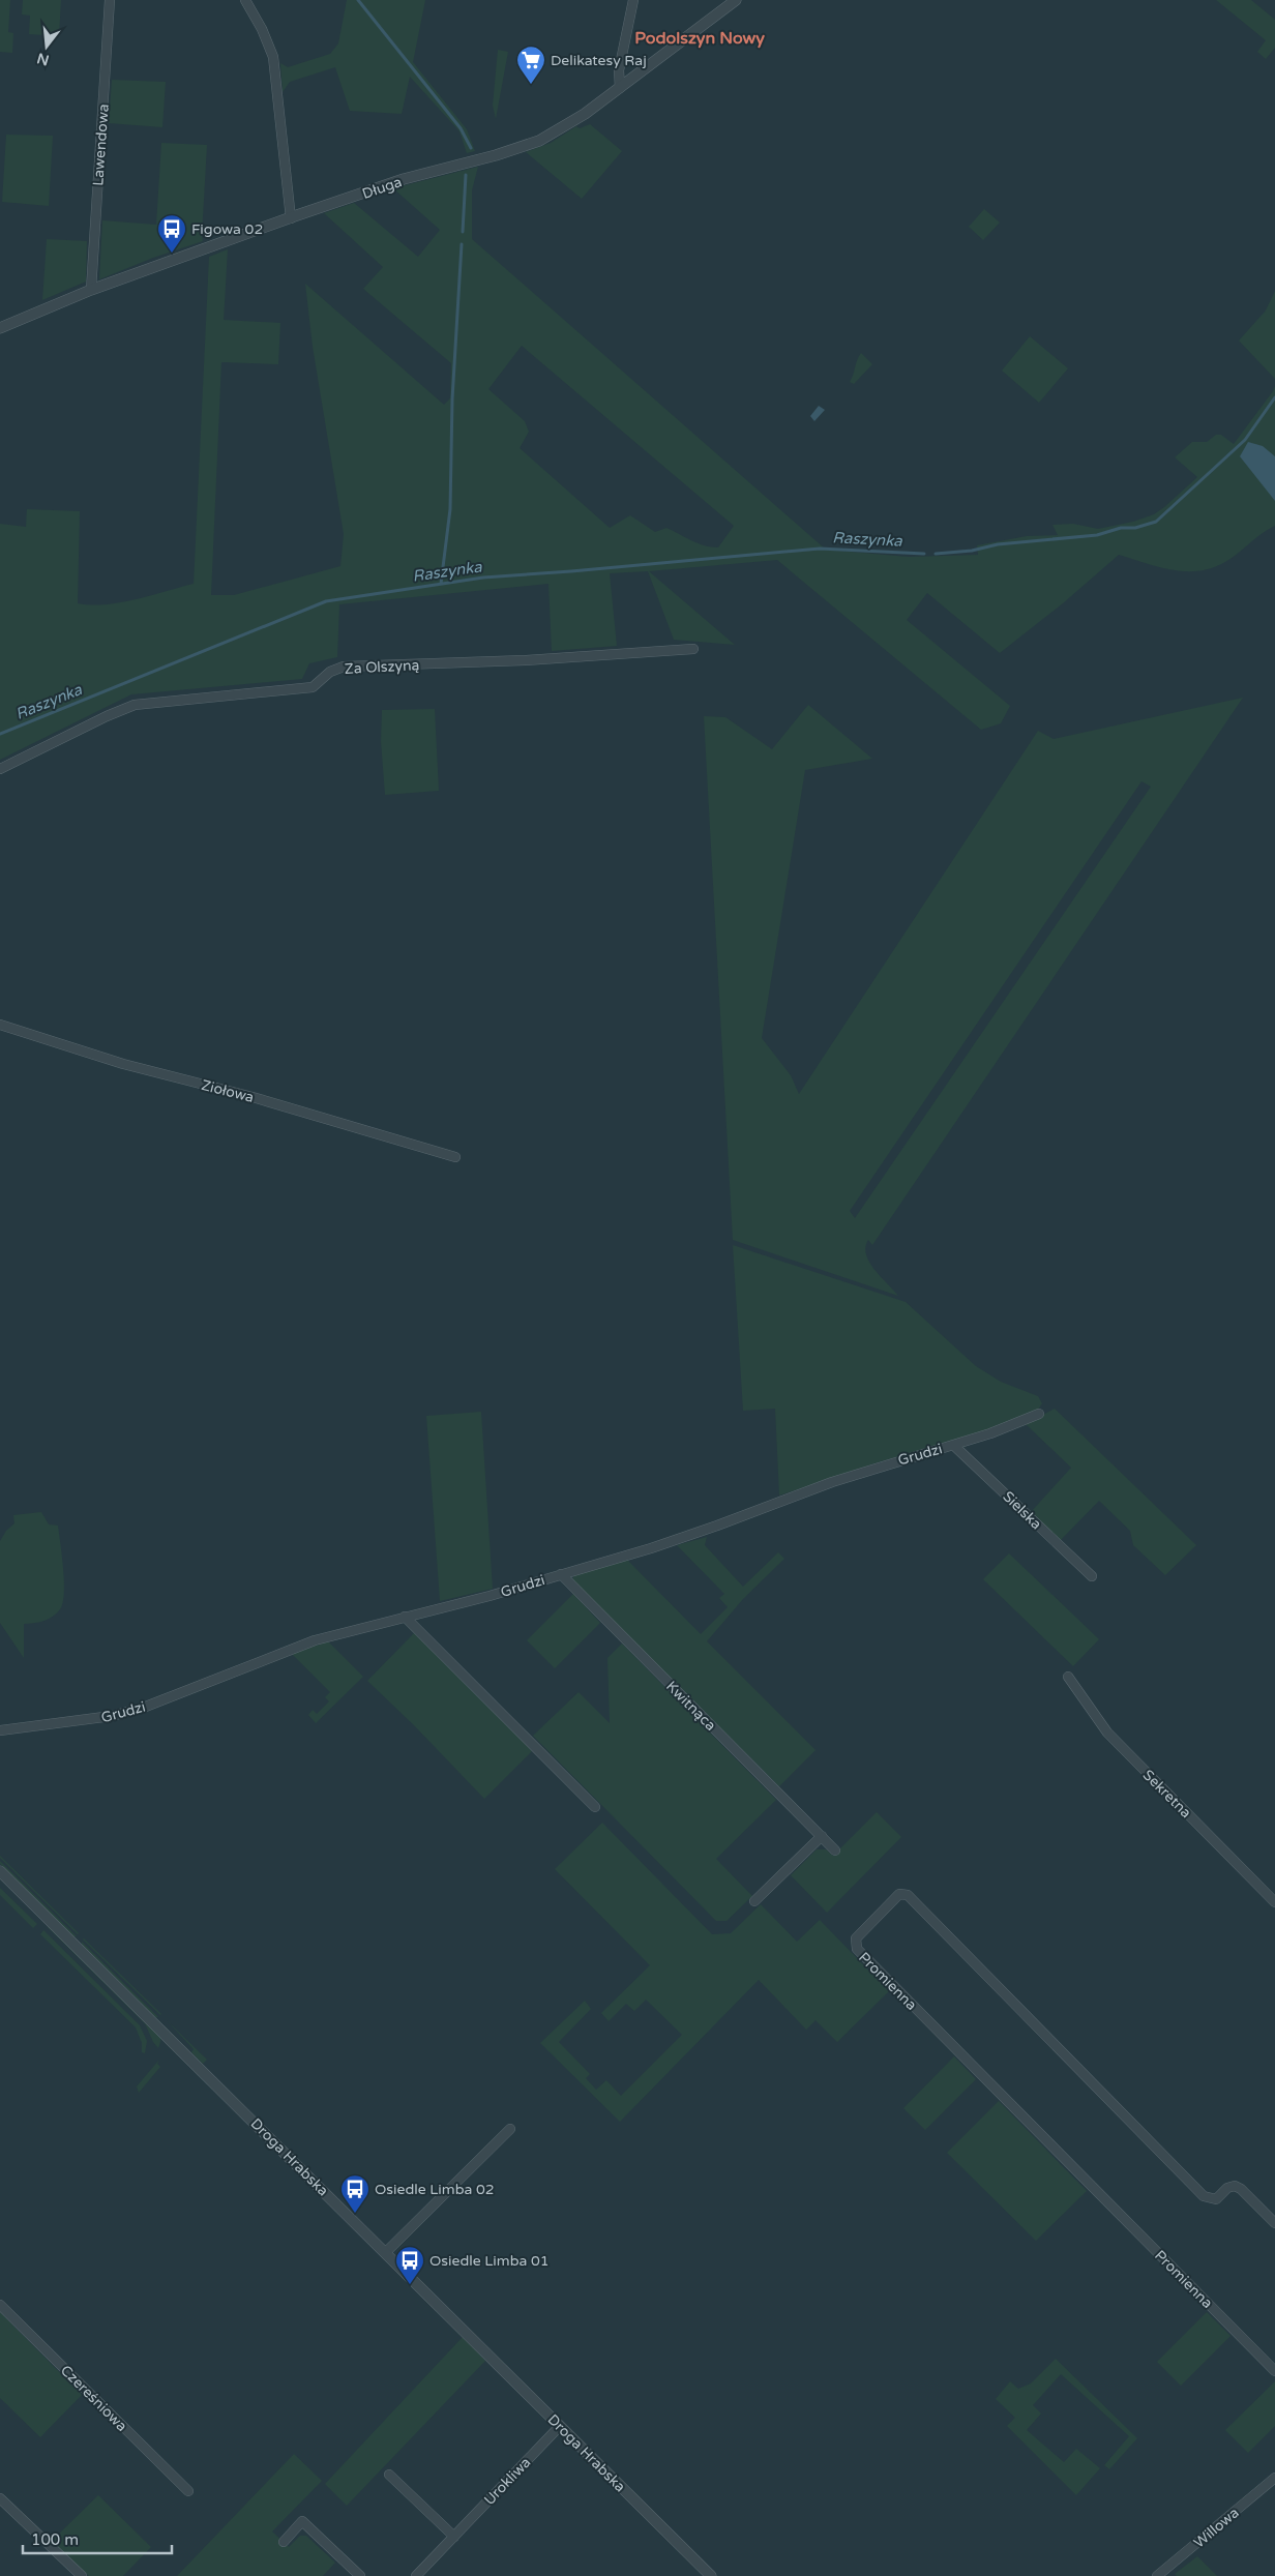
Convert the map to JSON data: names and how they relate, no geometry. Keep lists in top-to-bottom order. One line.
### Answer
{"streets":{"street":["Lawendowa","Długa","Za Olszyną","Ziołowa","Grudzi","Sielska","Kwitnąca","Sekretna","Promienna","Droga Hrabska","Czereśniowa","Urokliwa","Willowa"]},"crossings":[["Lawendowa","Długa"],["Grudzi","Sielska"],["Grudzi","Kwitnąca"],["Droga Hrabska","Urokliwa"]],"districts":["Podolszyn Nowy"],"water":["Raszynka"],"places":{"supermarket":["Delikatesy Raj"],"bus stop":["Figowa 02","Osiedle Limba 02","Osiedle Limba 01"]},"scale_bar":"100 m","north":"bottom"}
